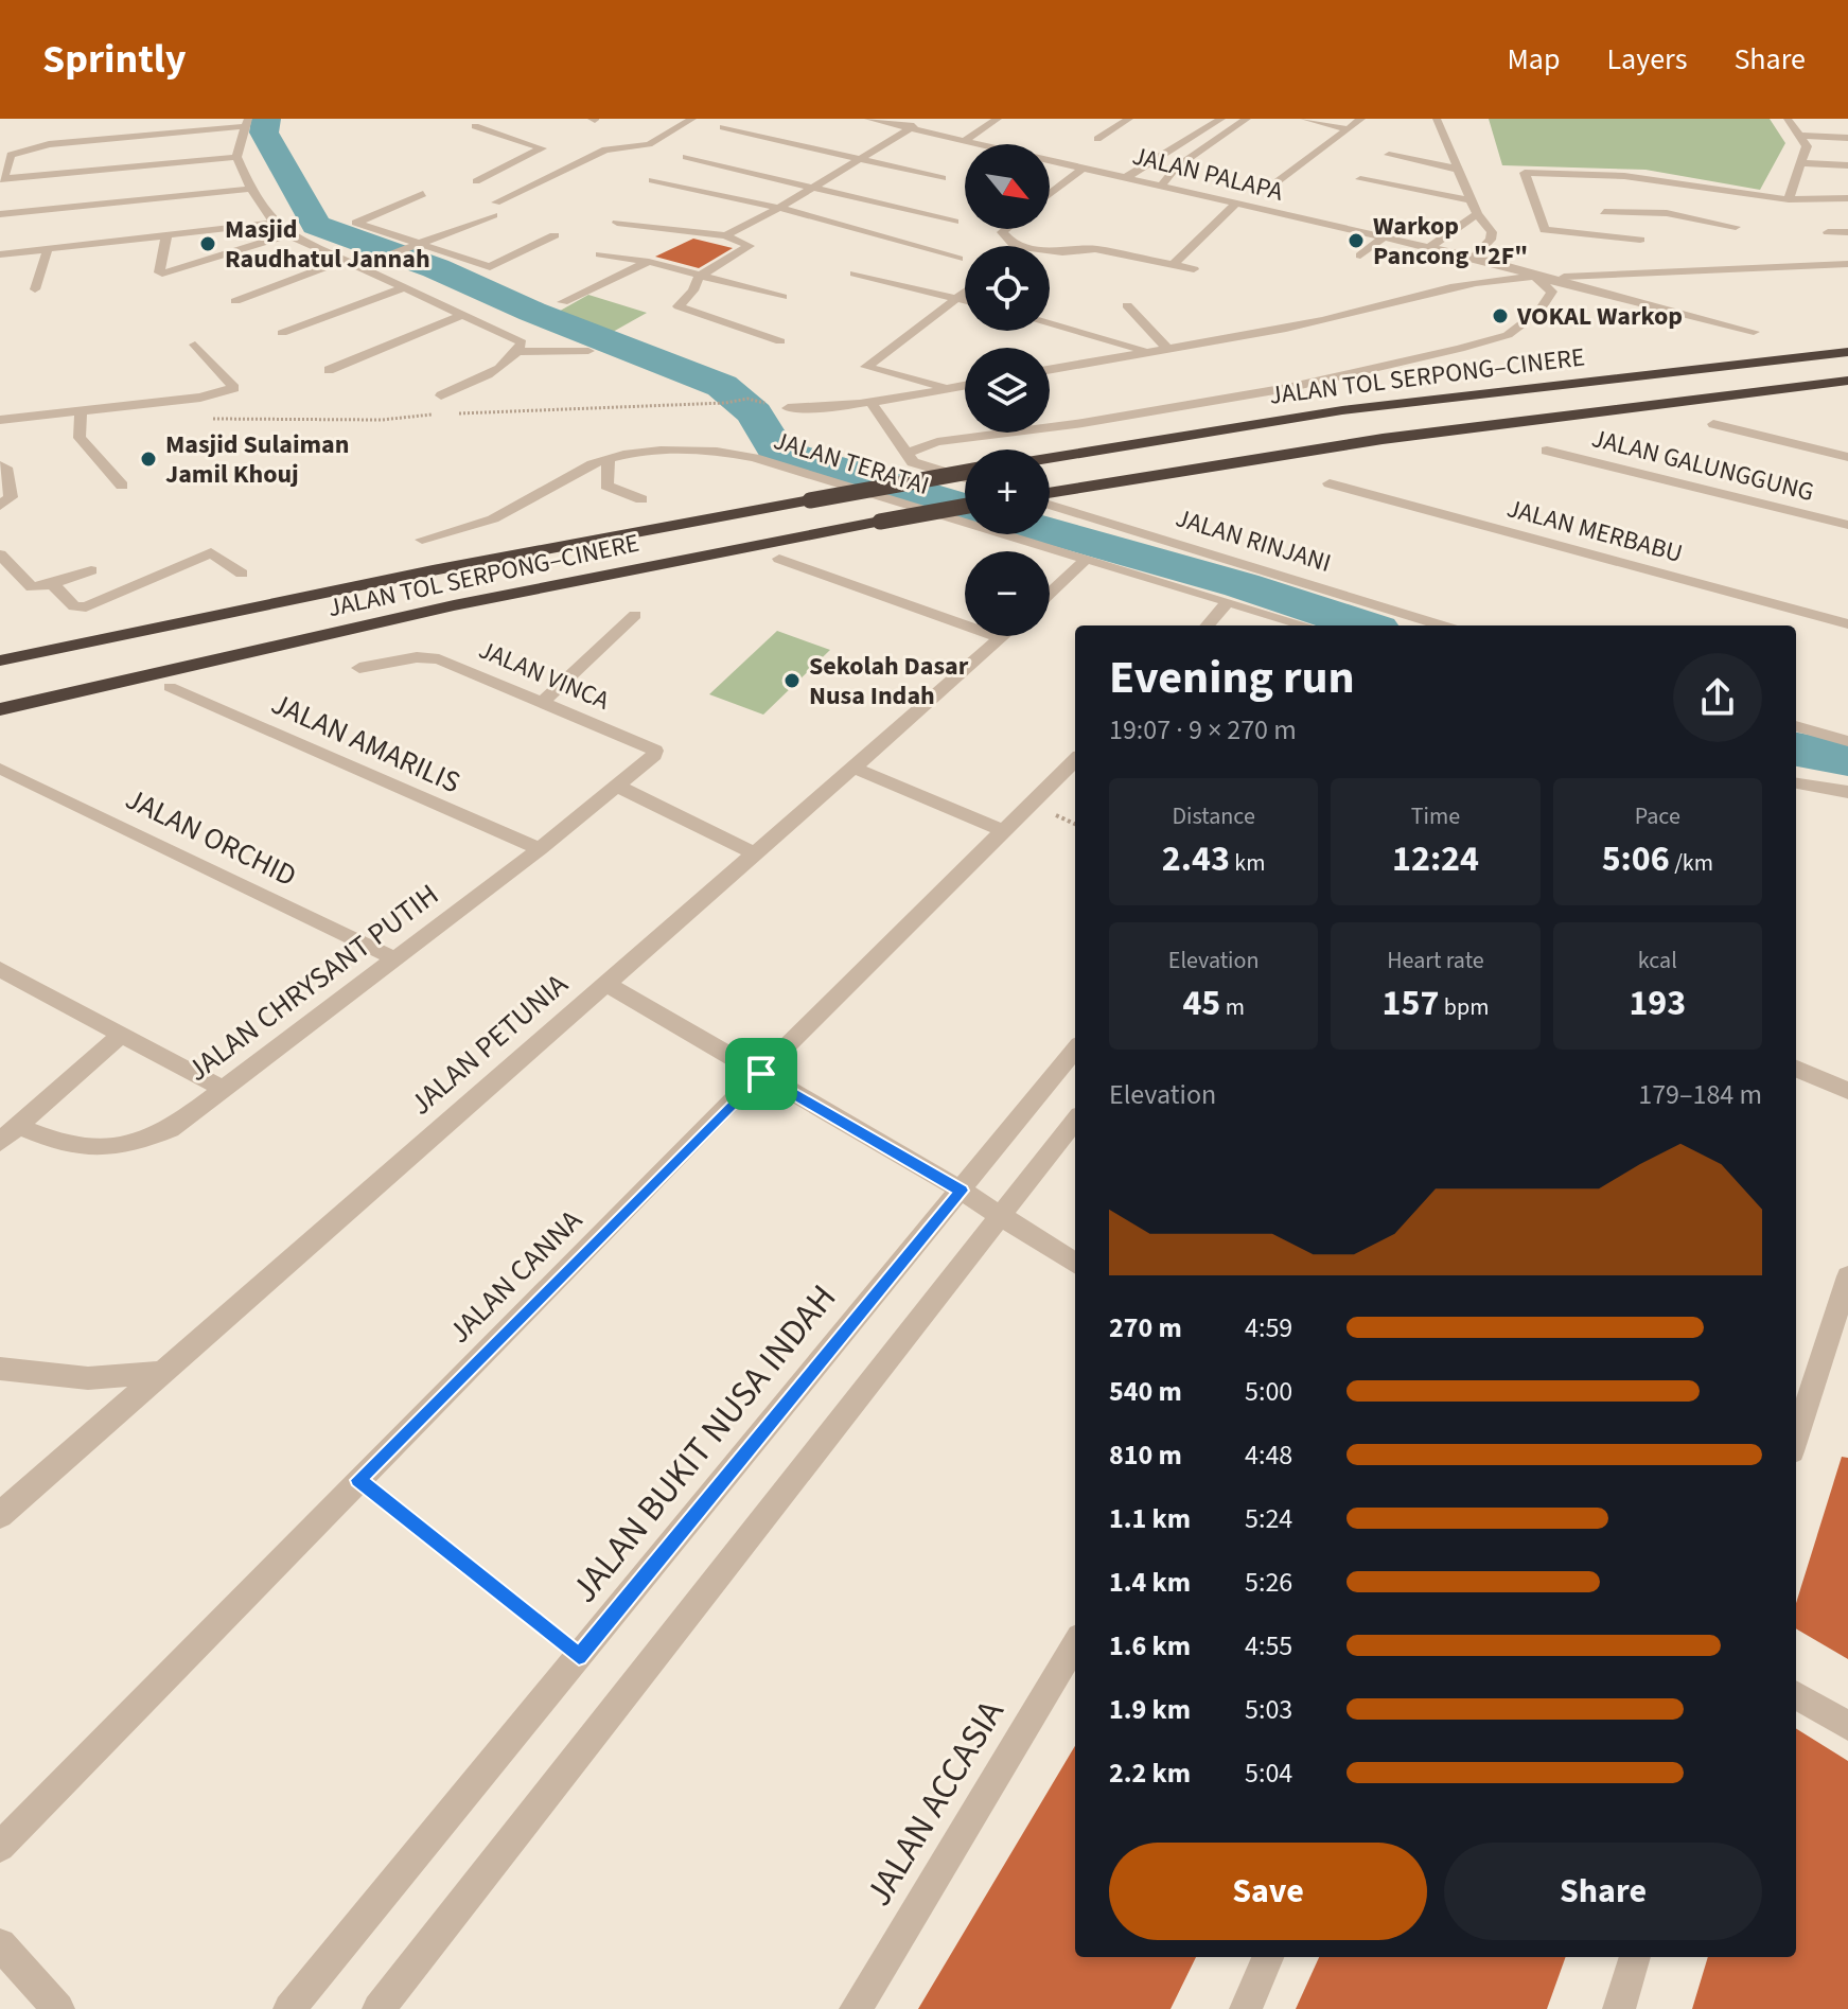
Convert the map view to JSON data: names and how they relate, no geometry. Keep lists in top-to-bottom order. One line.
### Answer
{"streets":{"highway":["JALAN TOL SERPONG–CINERE"],"street":["JALAN PALAPA","JALAN TERATAI","JALAN GALUNGGUNG","JALAN MERBABU","JALAN RINJANI","JALAN VINCA","JALAN AMARILIS","JALAN ORCHID","JALAN CHRYSANT PUTIH","JALAN PETUNIA","JALAN CANNA","JALAN BUKIT NUSA INDAH","JALAN ACCASIA"]},"crossings":[["JALAN VINCA","JALAN CHRYSANT PUTIH"],["JALAN AMARILIS","JALAN CHRYSANT PUTIH"],["JALAN ORCHID","JALAN CHRYSANT PUTIH"]],"places":["Warkop Pancong \"2F\"","Masjid Raudhatul Jannah","VOKAL Warkop","Masjid Sulaiman Jamil Khouj","Sekolah Dasar Nusa Indah"],"north":"bottom right","page":{"header":"Sprintly","nav":["Map","Layers","Share"],"map_buttons":["+","−"],"heading":["Evening run","19:07 · 9 × 270 m"],"stats":[["Distance","2.43 km"],["Time","12:24"],["Pace","5:06 /km"],["Elevation","45 m"],["Heart rate","157 bpm"],["kcal","193"]],"chart":["Elevation","179–184 m"],"list":[{"name":"270 m","note":"4:59"},{"name":"540 m","note":"5:00"},{"name":"810 m","note":"4:48"},{"name":"1.1 km","note":"5:24"},{"name":"1.4 km","note":"5:26"},{"name":"1.6 km","note":"4:55"},{"name":"1.9 km","note":"5:03"},{"name":"2.2 km","note":"5:04"}],"buttons":["Save","Share"]}}
